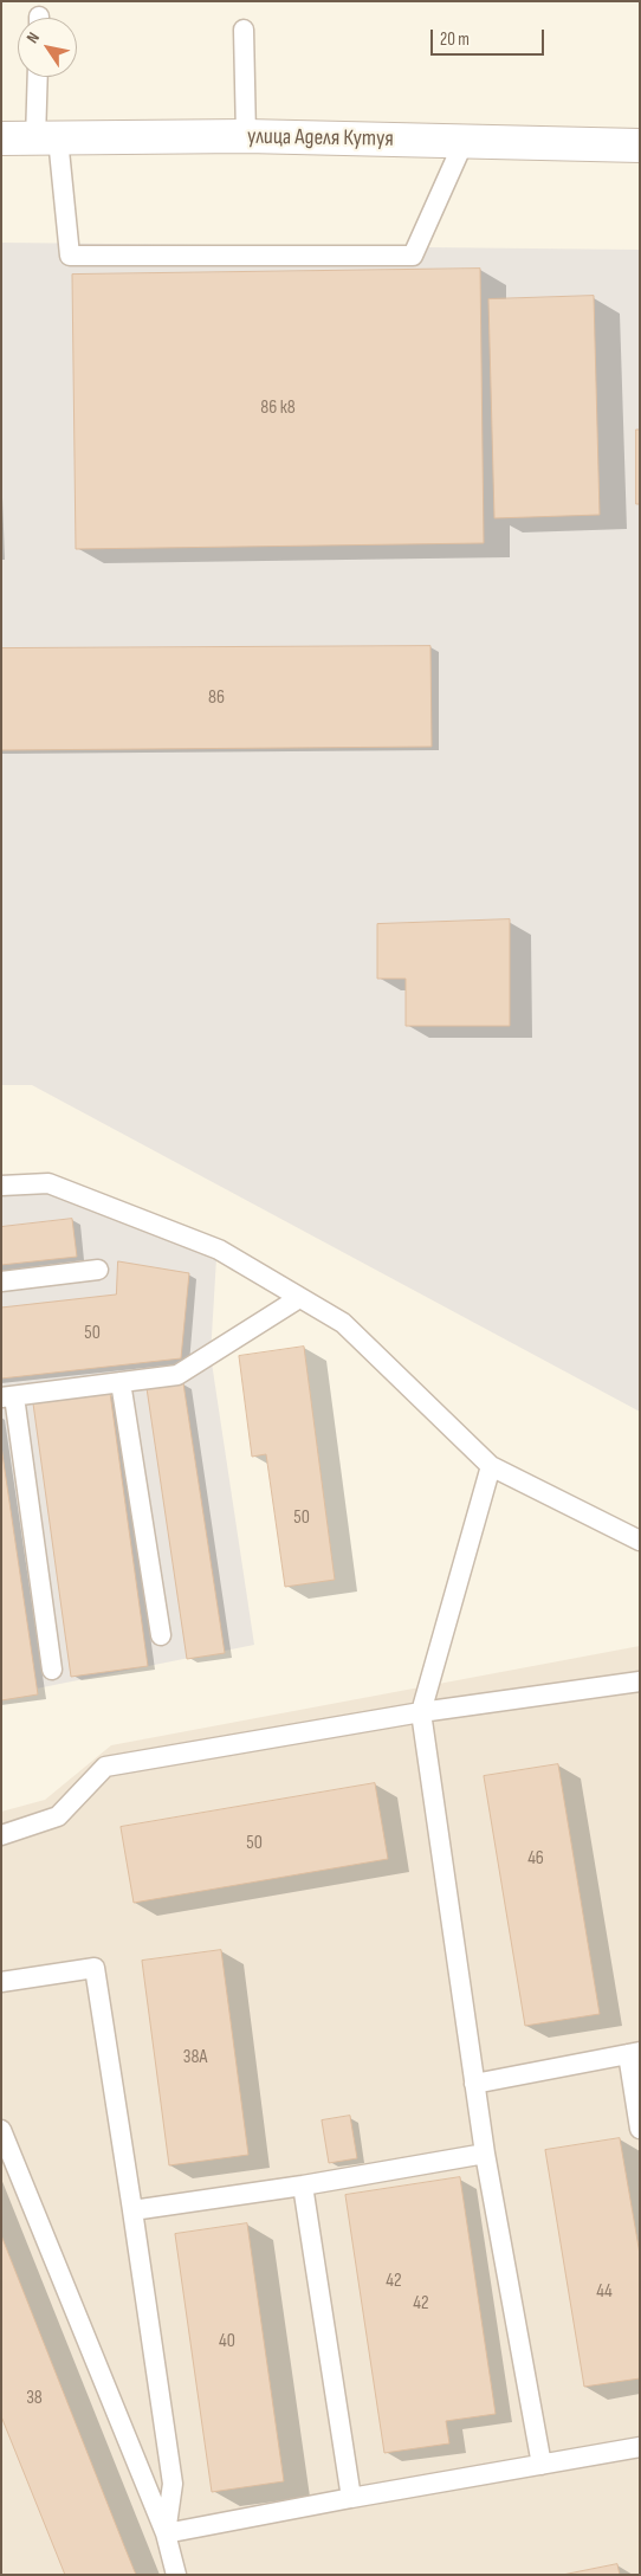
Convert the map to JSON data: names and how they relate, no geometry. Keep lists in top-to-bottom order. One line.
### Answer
{"streets":{"street":["улица Аделя Кутуя"]},"house_numbers":["86 к8","86","50","50","50","46","38А","42","44","42","40","38"],"scale_bar":"20 m","north":"top left"}
